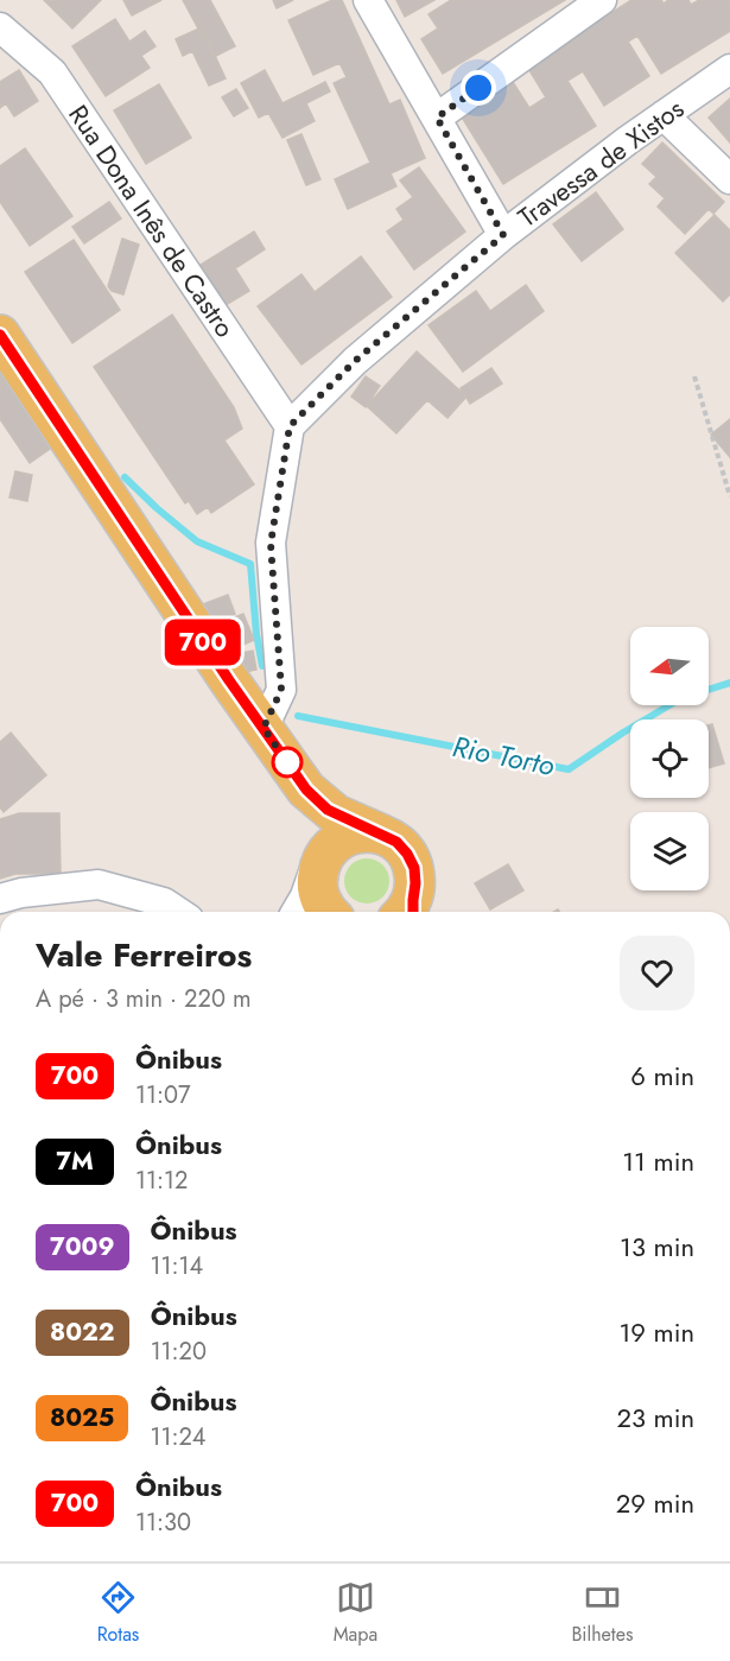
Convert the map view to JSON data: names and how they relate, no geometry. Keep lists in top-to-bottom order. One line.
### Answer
{"streets":{"street":["Travessa de Xistos","Rua Dona Inês de Castro"]},"crossings":[["Travessa de Xistos","Rua Dona Inês de Castro"]],"water":["Rio Torto"],"lines":["bus line 700"],"north":"left","page":{"on_map":"700","heading":["Vale Ferreiros","A pé · 3 min · 220 m"],"list":[{"mark":"700","name":"Ônibus","note":"11:07","value":"6 min"},{"mark":"7M","name":"Ônibus","note":"11:12","value":"11 min"},{"mark":"7009","name":"Ônibus","note":"11:14","value":"13 min"},{"mark":"8022","name":"Ônibus","note":"11:20","value":"19 min"},{"mark":"8025","name":"Ônibus","note":"11:24","value":"23 min"},{"mark":"700","name":"Ônibus","note":"11:30","value":"29 min"}],"tabs":["Rotas","Mapa","Bilhetes"]}}
